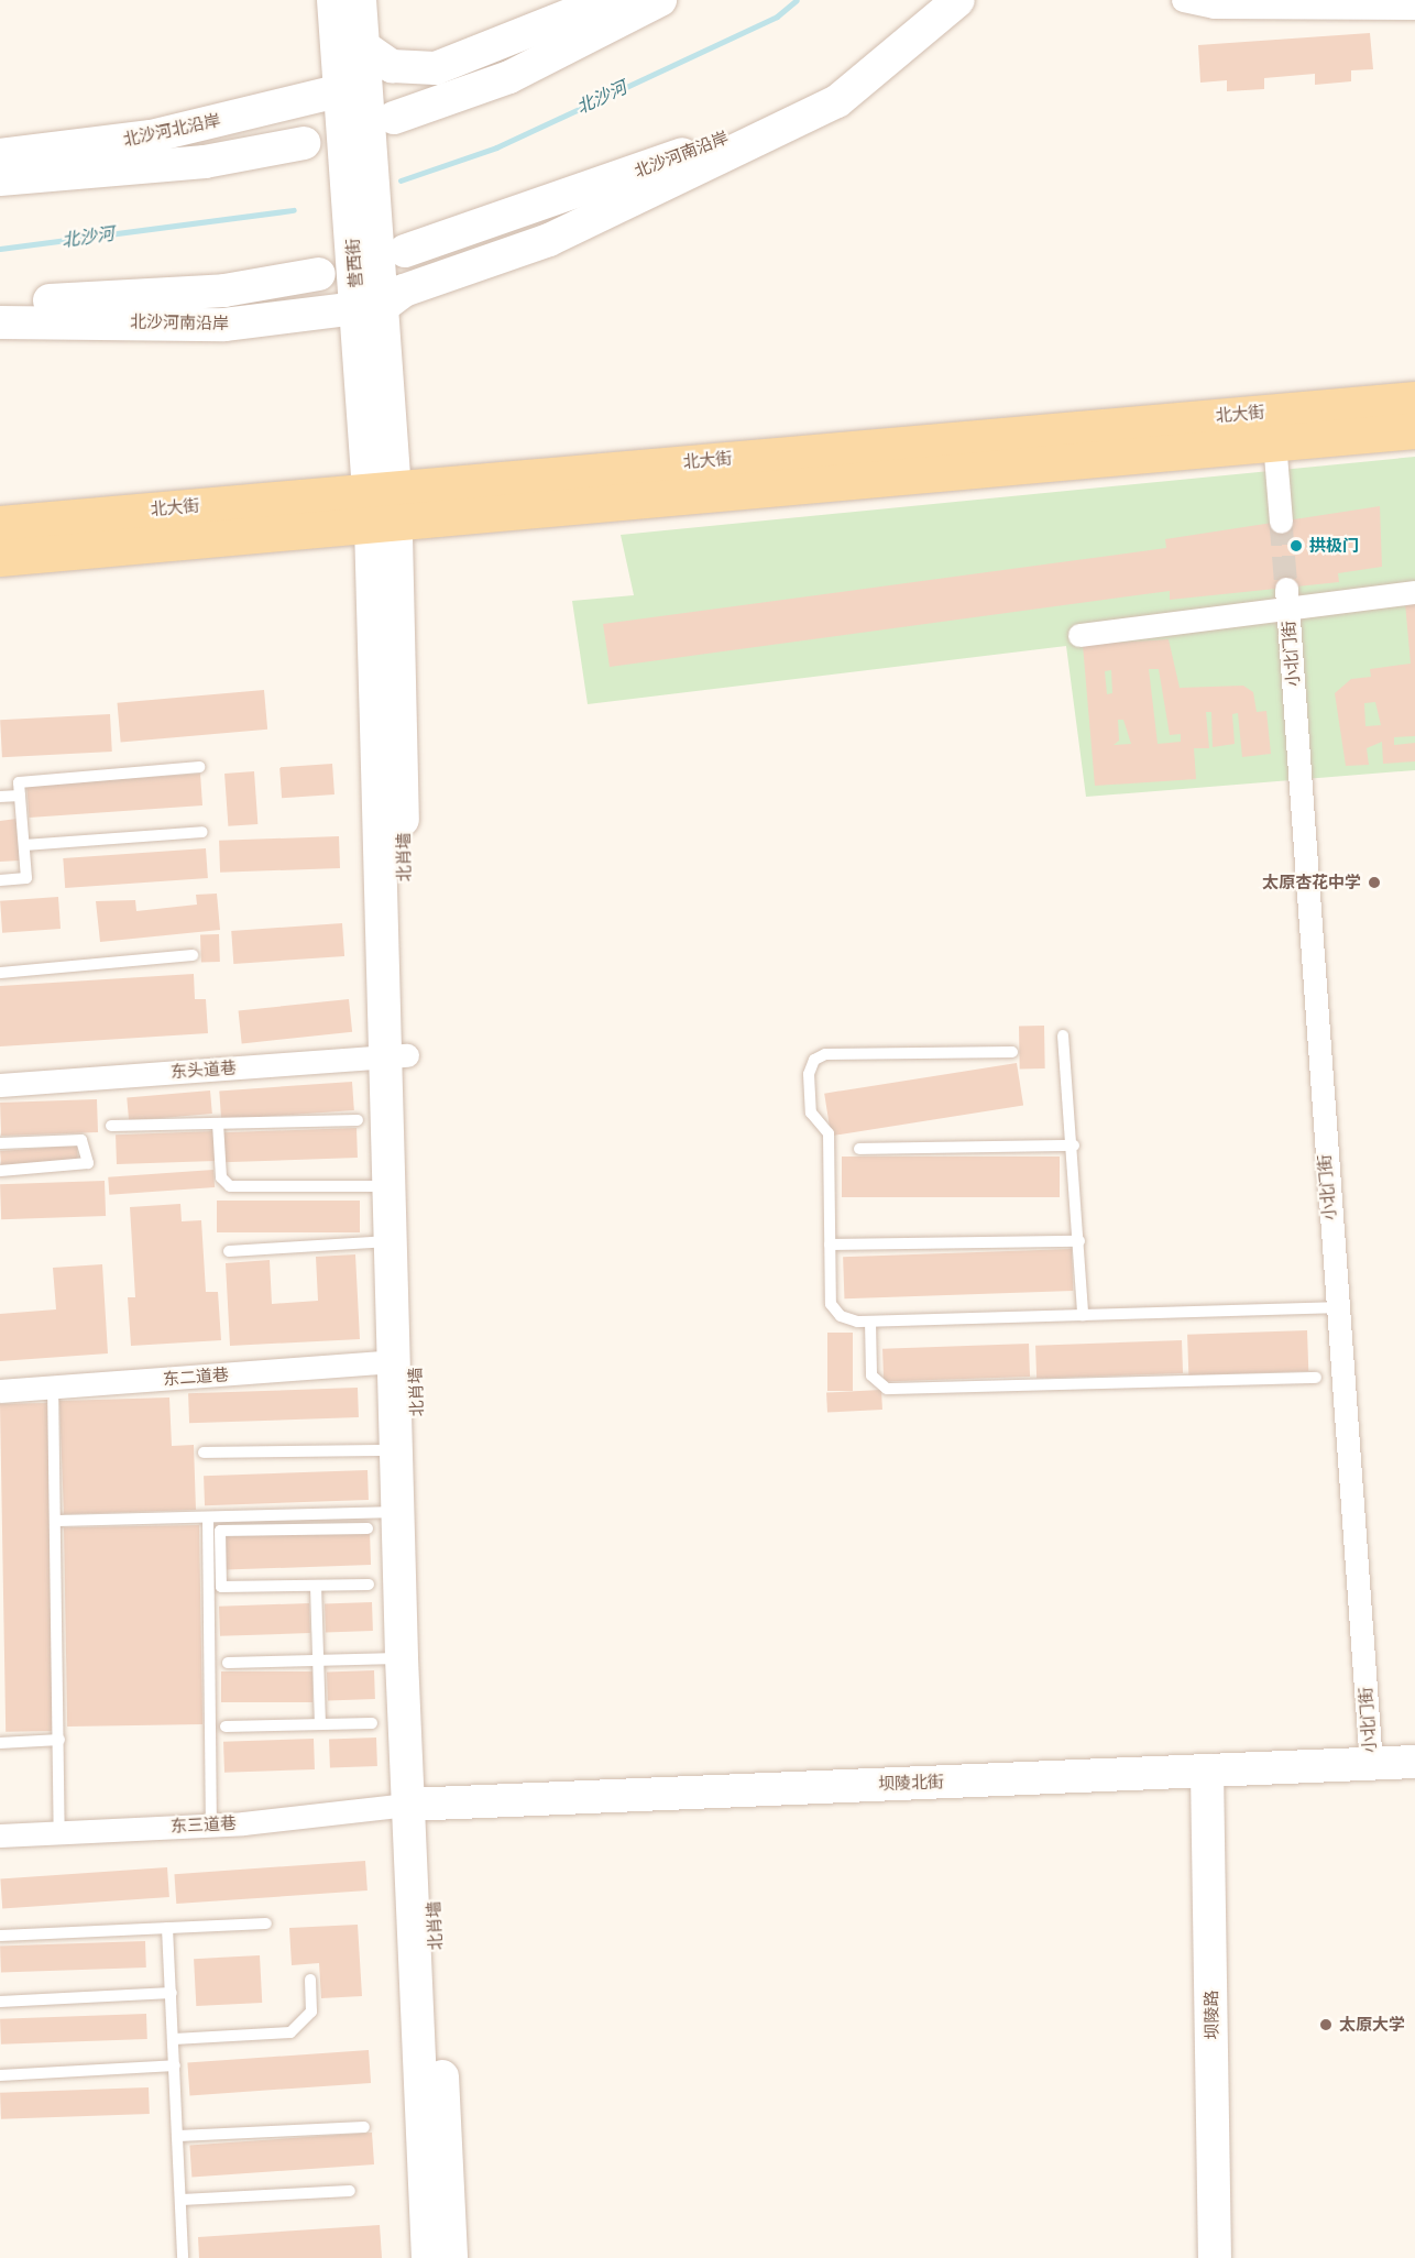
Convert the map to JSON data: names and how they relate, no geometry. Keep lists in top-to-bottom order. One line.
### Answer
{"streets":{"main road":["北大街"],"street":["北沙河北沿岸","北沙河南沿岸","营西街","小北门街","北肖墙","东头道巷","东二道巷","坝陵北街","东三道巷","坝陵路"]},"crossings":[["北沙河北沿岸","营西街"],["北沙河南沿岸","营西街"],["营西街","北大街"],["营西街","北肖墙"],["小北门街","坝陵北街"],["北肖墙","东头道巷"],["北肖墙","坝陵北街"],["北肖墙","东三道巷"],["坝陵北街","东三道巷"],["坝陵北街","坝陵路"]],"water":["北沙河"],"places":["拱极门","太原杏花中学","太原大学"]}
